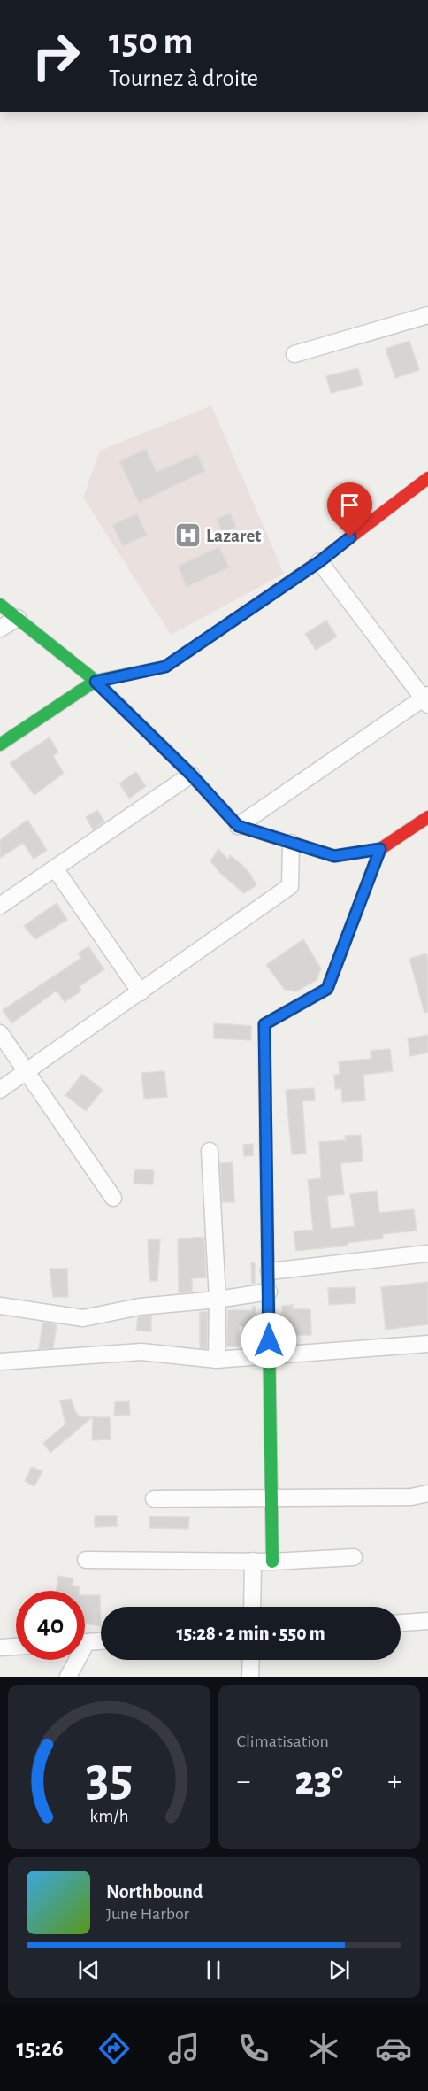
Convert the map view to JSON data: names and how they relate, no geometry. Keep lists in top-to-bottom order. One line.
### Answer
{"places":{"hospital":["Lazaret"]},"page":{"turn":["150 m","Tournez à droite"],"limit":"40","trip":"15:28 · 2 min · 550 m","tile":"Climatisation","heat":["−","23°","+"],"song":["Northbound","June Harbor"],"tabs":"15:26","gauge":["35","km/h"]}}
